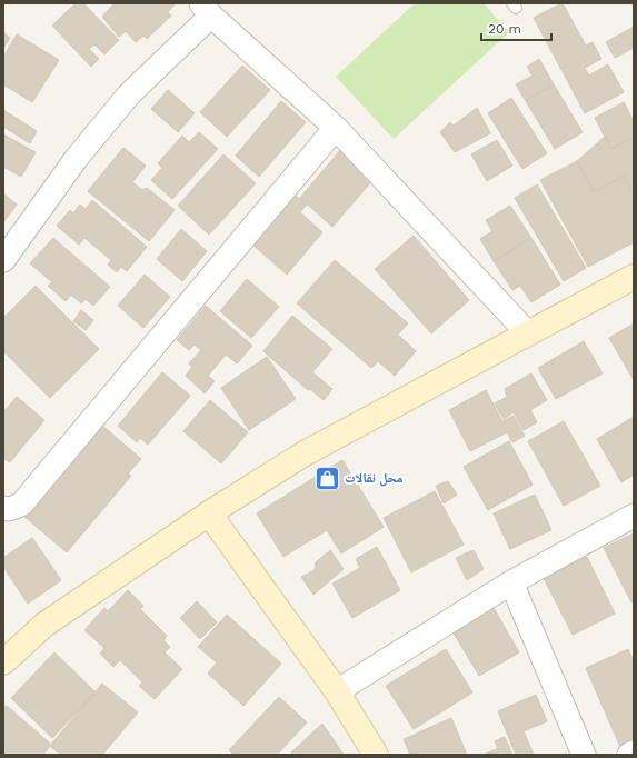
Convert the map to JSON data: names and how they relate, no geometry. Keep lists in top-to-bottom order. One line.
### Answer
{"places":{"shop":["محل نقالات"]},"scale_bar":"20 m"}
